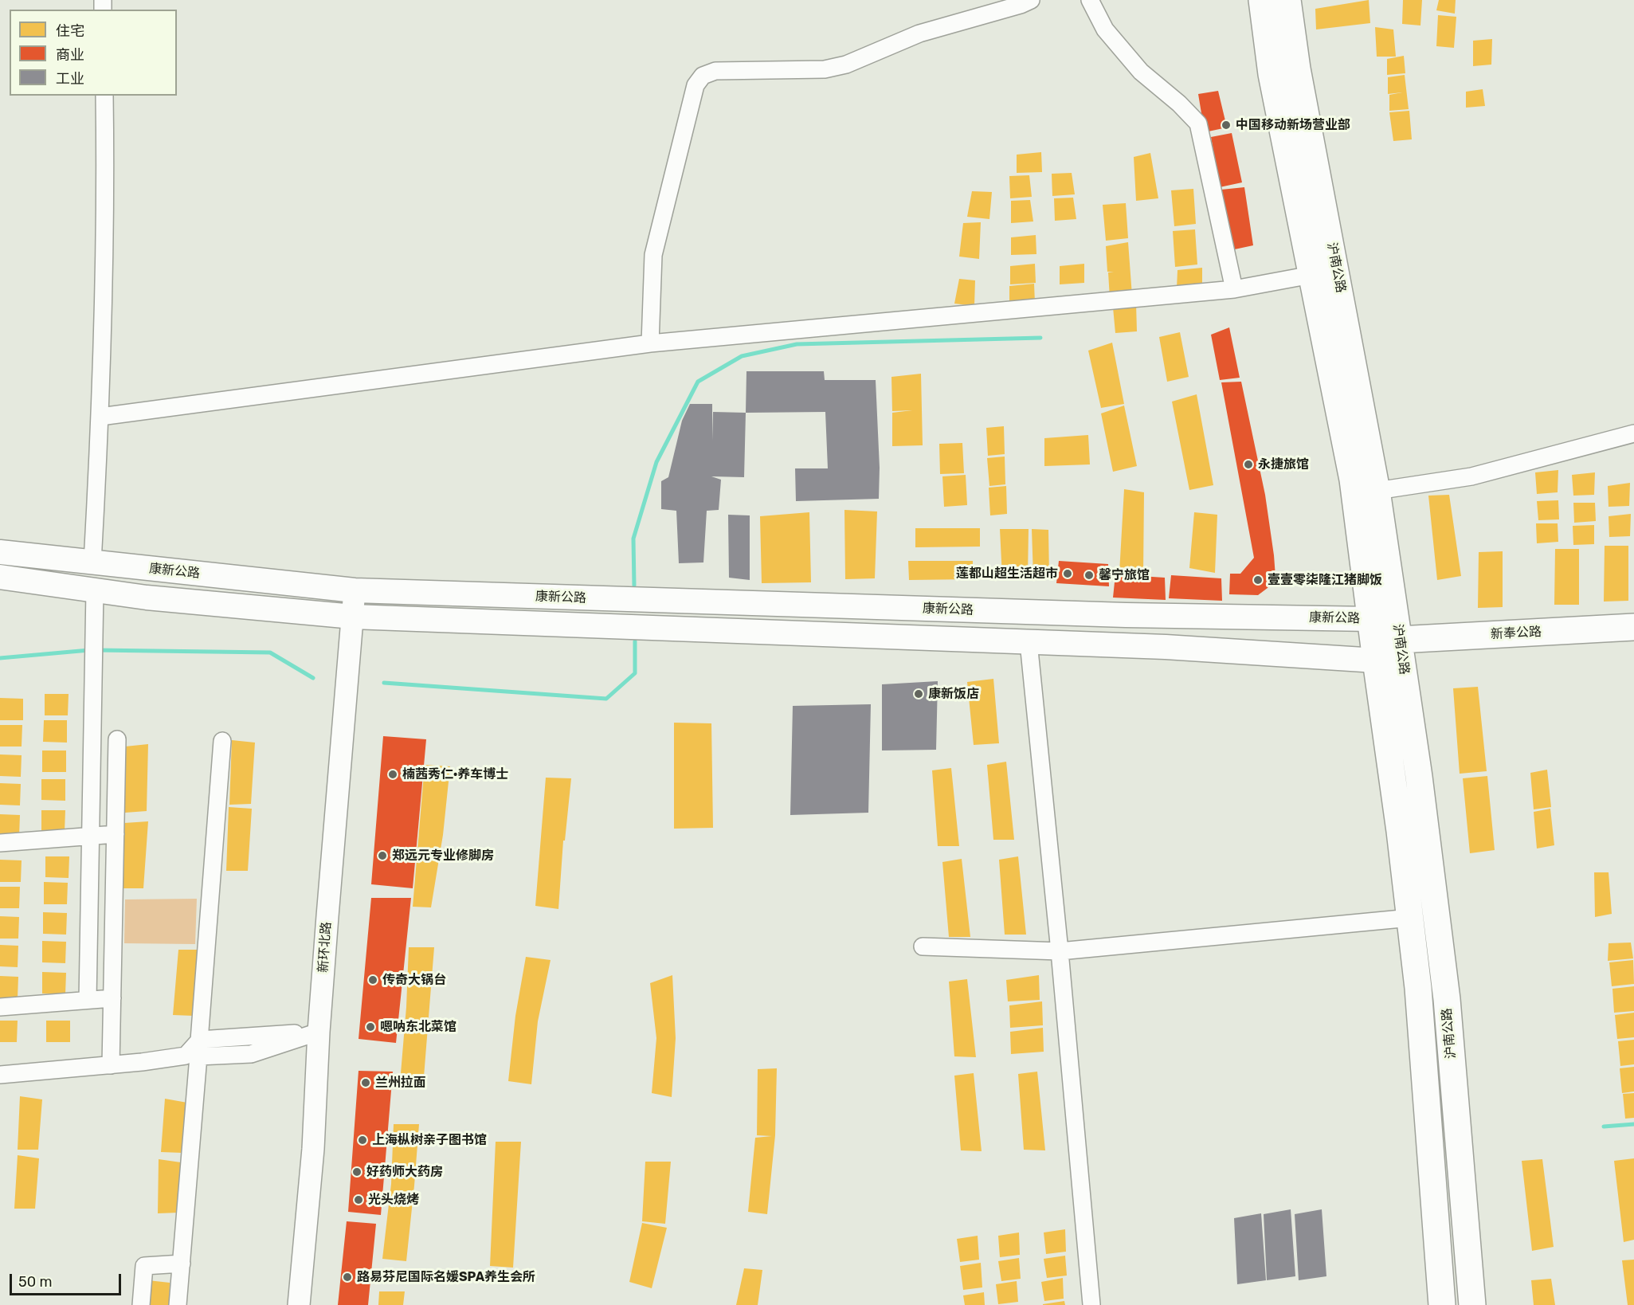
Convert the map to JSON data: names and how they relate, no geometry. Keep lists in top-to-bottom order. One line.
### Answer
{"streets":{"main road":["沪南公路","康新公路","新奉公路"],"street":["新环北路"]},"crossings":[["沪南公路","康新公路"],["沪南公路","新奉公路"],["康新公路","新奉公路"],["康新公路","新环北路"]],"places":["中国移动新场营业部","永捷旅馆","莲都山超生活超市","馨宁旅馆","壹壹零柒隆江猪脚饭","康新饭店","楠茜秀仁·养车博士","郑远元专业修脚房","传奇大锅台","嗯呐东北菜馆","兰州拉面","上海枞树亲子图书馆","好药师大药房","光头烧烤","路易芬尼国际名媛SPA养生会所"],"legend":["住宅","商业","工业"],"scale_bar":"50 m"}
